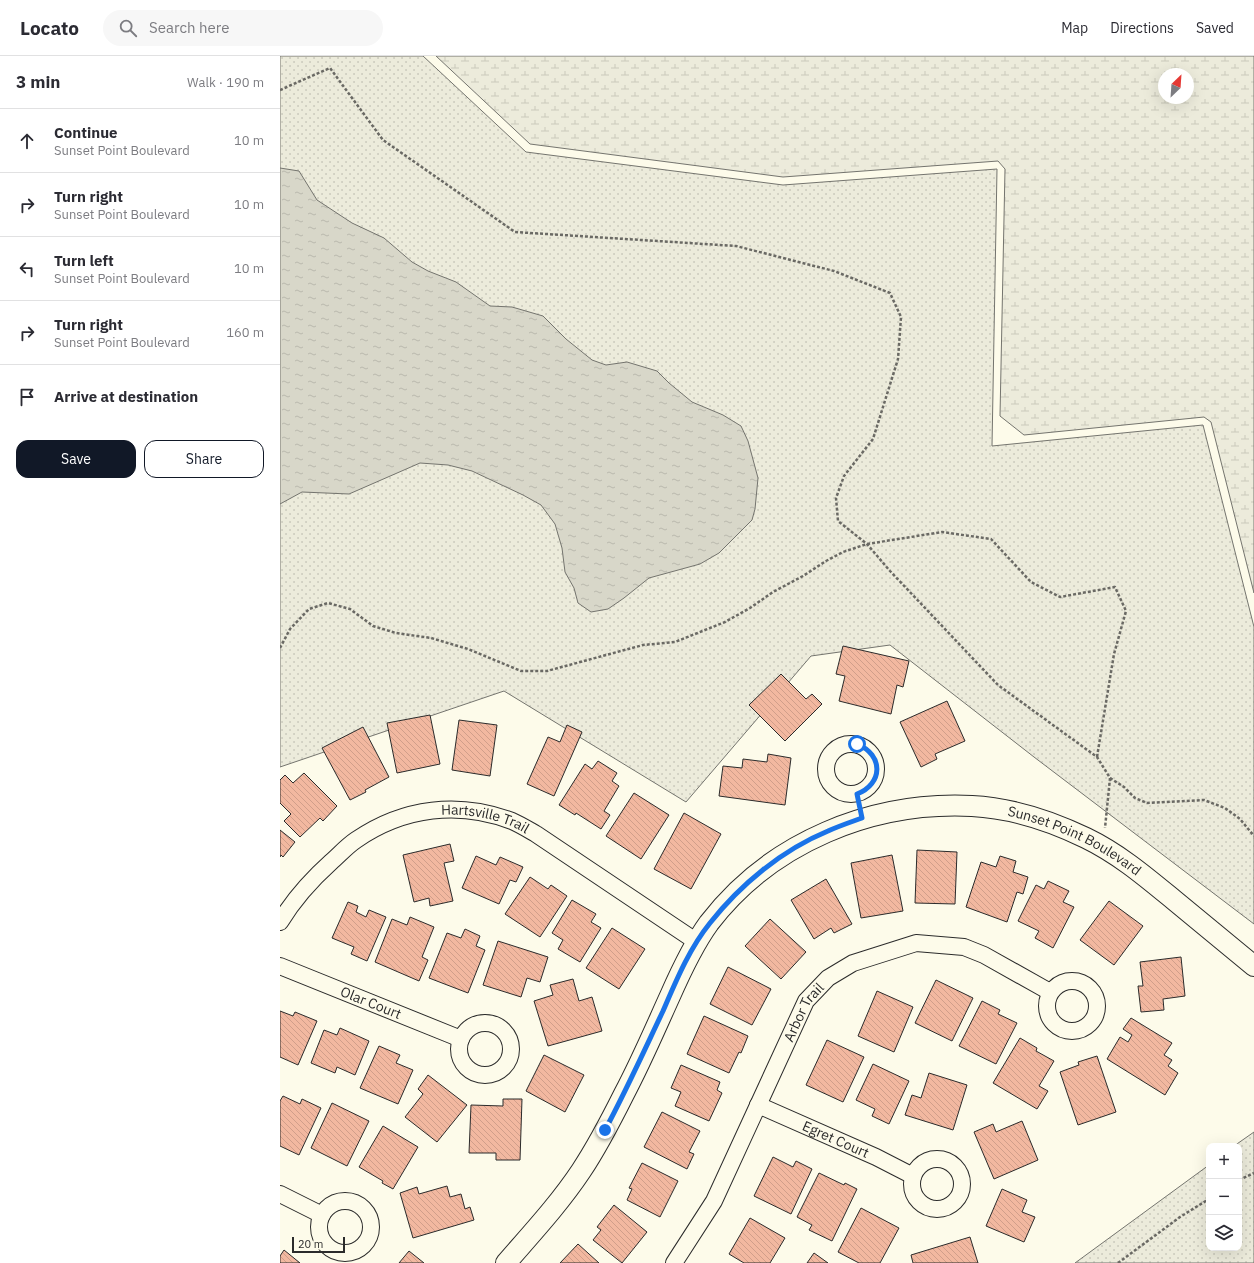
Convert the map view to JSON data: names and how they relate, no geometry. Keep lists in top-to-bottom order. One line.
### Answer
{"streets":{"street":["Hartsville Trail","Sunset Point Boulevard","Olar Court","Arbor Trail","Egret Court"]},"crossings":[["Hartsville Trail","Sunset Point Boulevard"],["Arbor Trail","Egret Court"]],"scale_bar":"20 m","north":"top right","page":{"header":"Locato","search":"Search here","nav":["Map","Directions","Saved"],"heading":["3 min","Walk · 190 m"],"list":[["Continue","Sunset Point Boulevard","10 m"],["Turn right","Sunset Point Boulevard","10 m"],["Turn left","Sunset Point Boulevard","10 m"],["Turn right","Sunset Point Boulevard","160 m"],"Arrive at destination"],"buttons":["Save","Share"],"map_buttons":["+","−"],"scale":"20 m"}}
